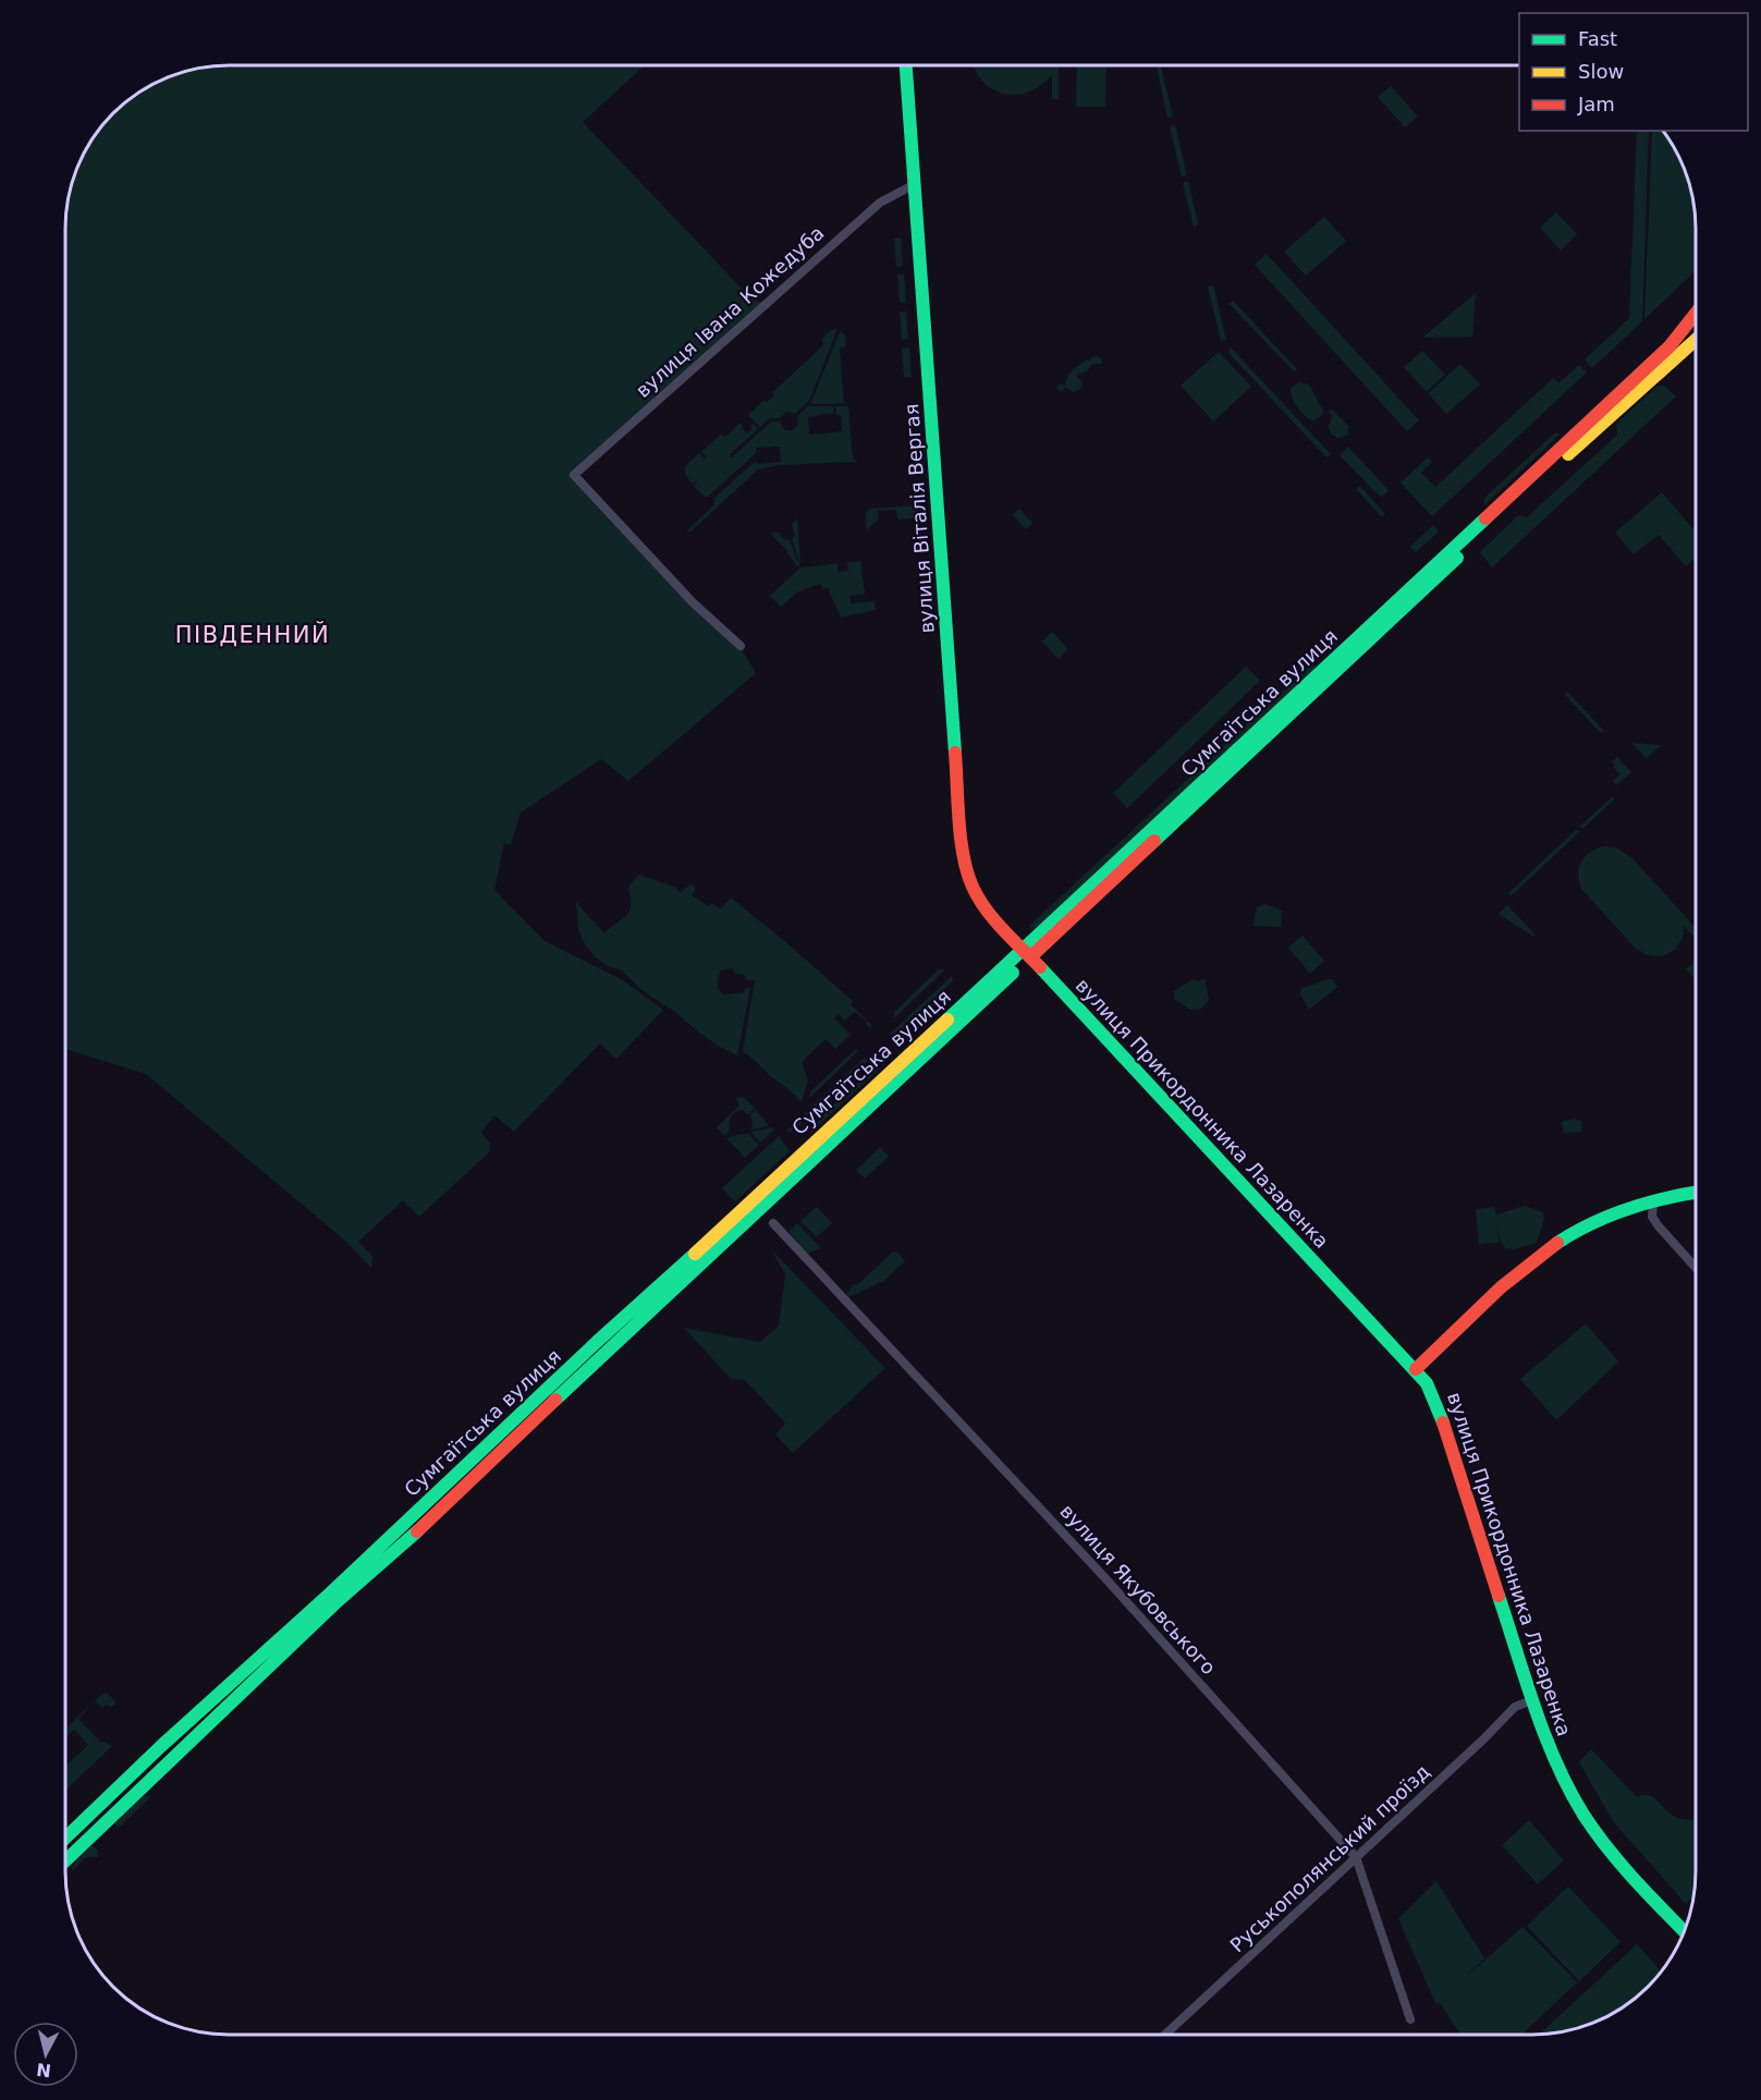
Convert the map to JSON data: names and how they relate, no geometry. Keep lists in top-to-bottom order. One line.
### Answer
{"streets":{"main road":["вулиця Віталія Вергая","Сумгаїтська вулиця","вулиця Прикордонника Лазаренка"],"street":["вулиця Івана Кожедуба","вулиця Якубовського","Руськополянський проїзд"]},"crossings":[["вулиця Івана Кожедуба","вулиця Віталія Вергая"],["вулиця Віталія Вергая","Сумгаїтська вулиця"],["вулиця Віталія Вергая","вулиця Прикордонника Лазаренка"],["Сумгаїтська вулиця","вулиця Прикордонника Лазаренка"],["вулиця Прикордонника Лазаренка","Руськополянський проїзд"],["вулиця Якубовського","Руськополянський проїзд"]],"districts":["ПІВДЕННИЙ"],"legend":["Fast","Slow","Jam"],"north":"bottom"}
